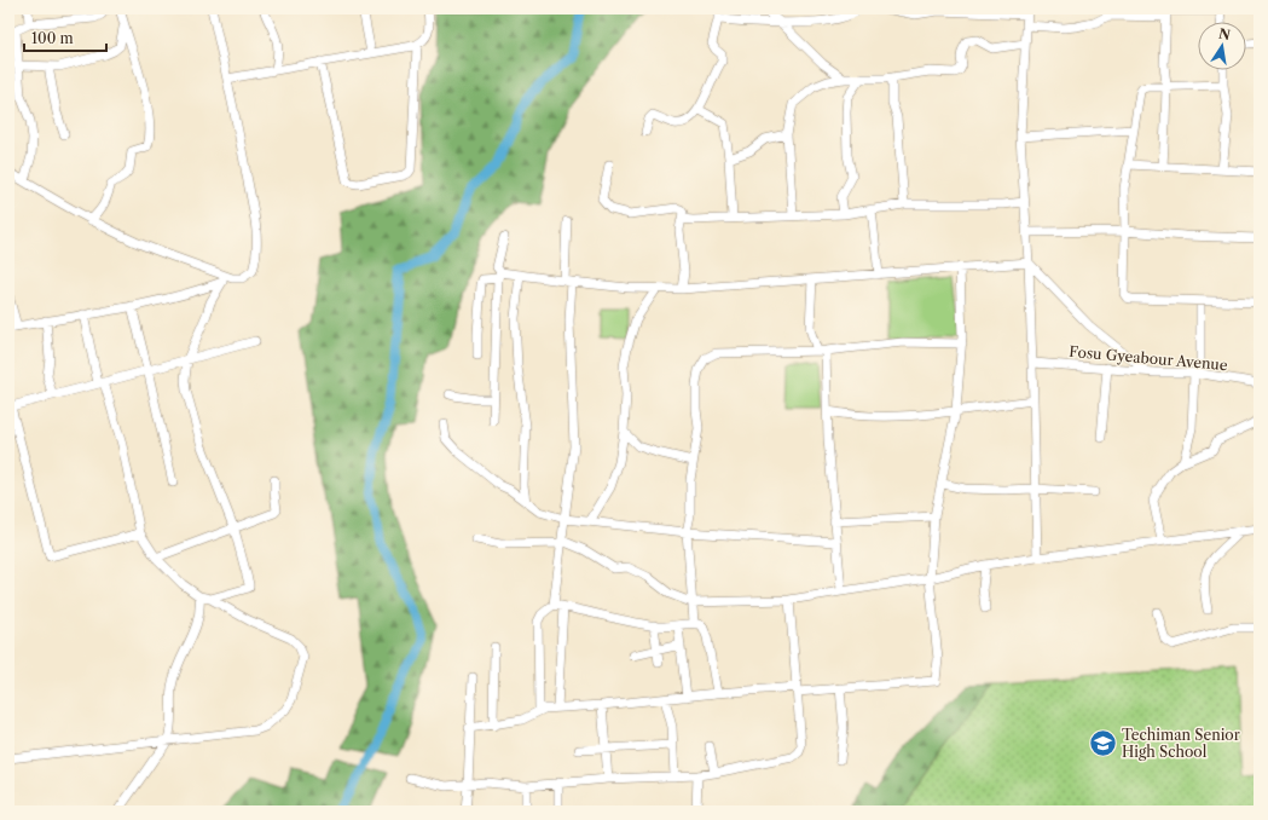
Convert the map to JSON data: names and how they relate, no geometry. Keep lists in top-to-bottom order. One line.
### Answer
{"streets":{"street":["Fosu Gyeabour Avenue"]},"places":{"school or university":["Techiman Senior High School"]},"scale_bar":"100 m","north":"top"}
